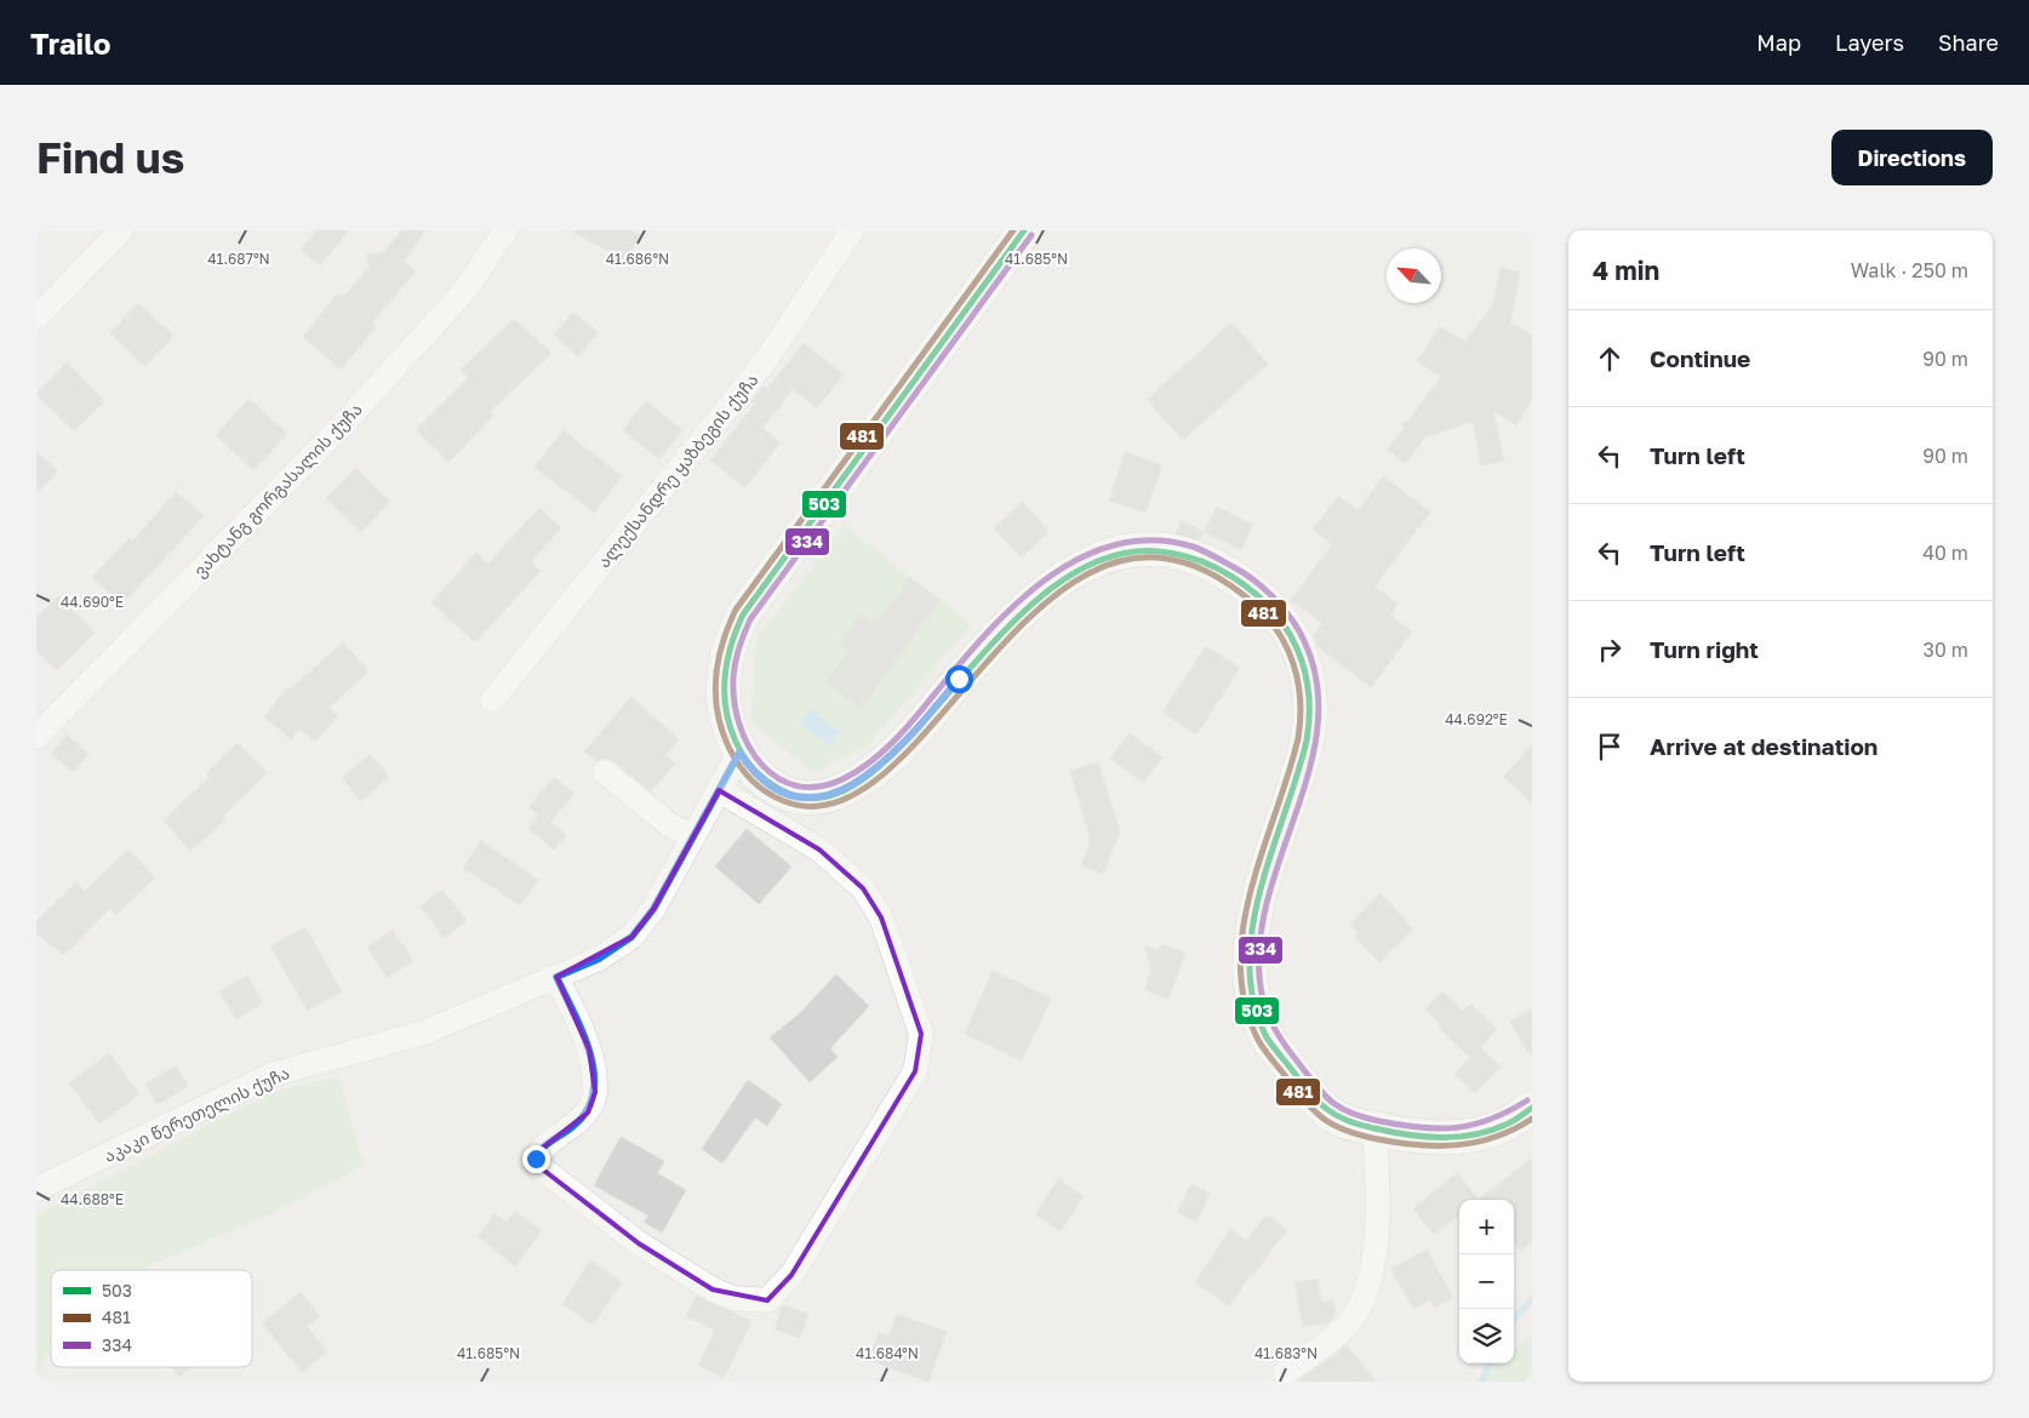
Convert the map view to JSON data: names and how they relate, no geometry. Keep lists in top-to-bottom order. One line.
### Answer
{"streets":{"street":["ალექსანდრე ყაზბეგის ქუჩა","ვახტანგ გორგასალის ქუჩა","აკაკი წერეთელის ქუჩა"]},"lines":["transit line 503","transit line 481","transit line 334"],"legend":["503","481","334"],"north":"top left","page":{"header":"Trailo","nav":["Map","Layers","Share"],"buttons":"Directions","title":"Find us","heading":["4 min","Walk · 250 m"],"list":[["Continue","90 m"],["Turn left","90 m"],["Turn left","40 m"],["Turn right","30 m"],"Arrive at destination"],"map_buttons":["+","−"]},"coordinates":["41.686°N","41.685°N","41.687°N","44.690°E","44.692°E","44.688°E","41.684°N","41.683°N"]}
